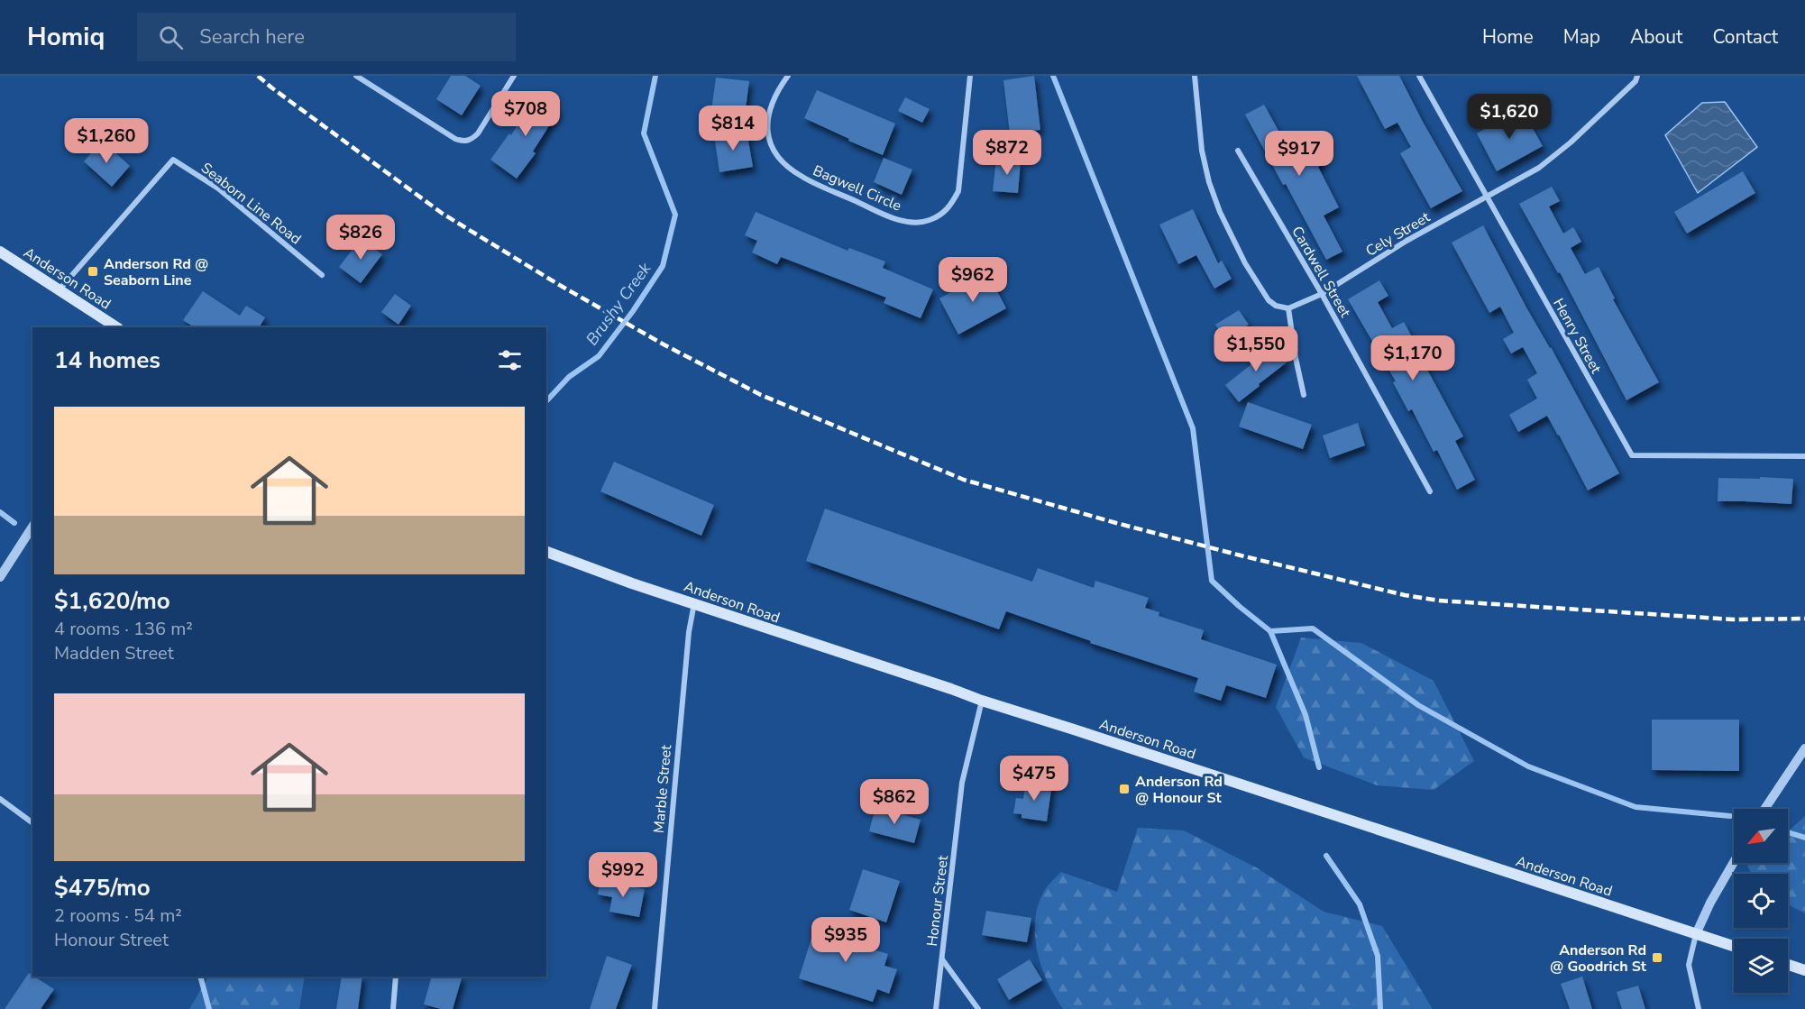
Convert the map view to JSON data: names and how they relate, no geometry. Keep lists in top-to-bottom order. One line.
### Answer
{"streets":{"main road":["Anderson Road"],"street":["Bagwell Circle","Seaborn Line Road","Cely Street","Cardwell Street","Henry Street","Marble Street","Honour Street"]},"crossings":[["Seaborn Line Road","Anderson Road"],["Cely Street","Cardwell Street"],["Cely Street","Henry Street"],["Anderson Road","Marble Street"],["Anderson Road","Honour Street"]],"water":["Brushy Creek"],"places":{"transit":["Anderson Rd @ Seaborn Line","Anderson Rd @ Honour St","Anderson Rd @ Goodrich St"]},"north":"bottom left","page":{"header":"Homiq","search":"Search here","nav":["Home","Map","About","Contact"],"price":["$708","$1,620","$814","$1,260","$872","$917","$826","$962","$1,550","$1,170","$475","$862","$992","$935"],"heading":"14 homes","list":[{"name":"$1,620/mo","note":"4 rooms · 136 m² · Madden Street"},{"name":"$475/mo","note":"2 rooms · 54 m² · Honour Street"}]}}
